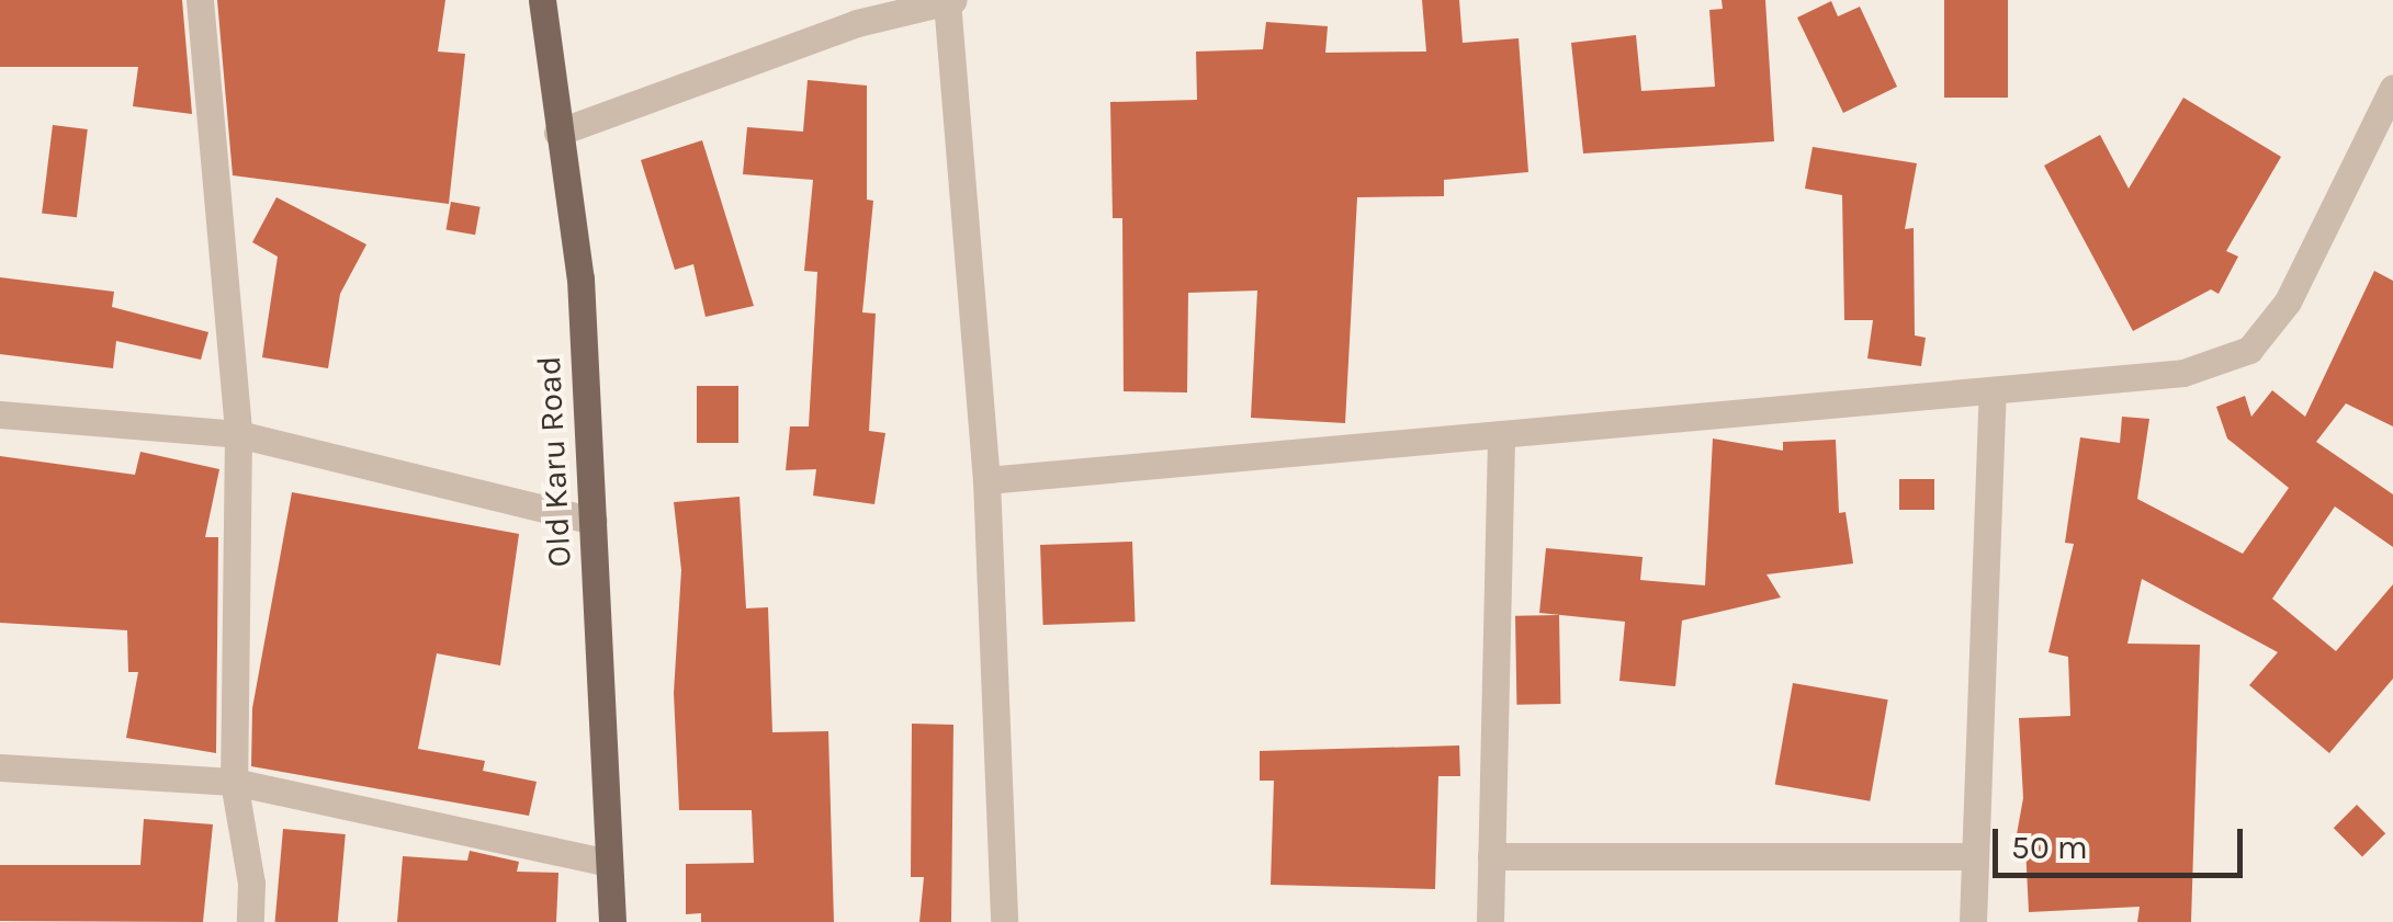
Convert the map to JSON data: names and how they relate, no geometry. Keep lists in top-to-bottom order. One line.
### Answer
{"streets":{"main road":["Old Karu Road"]},"scale_bar":"50 m"}
